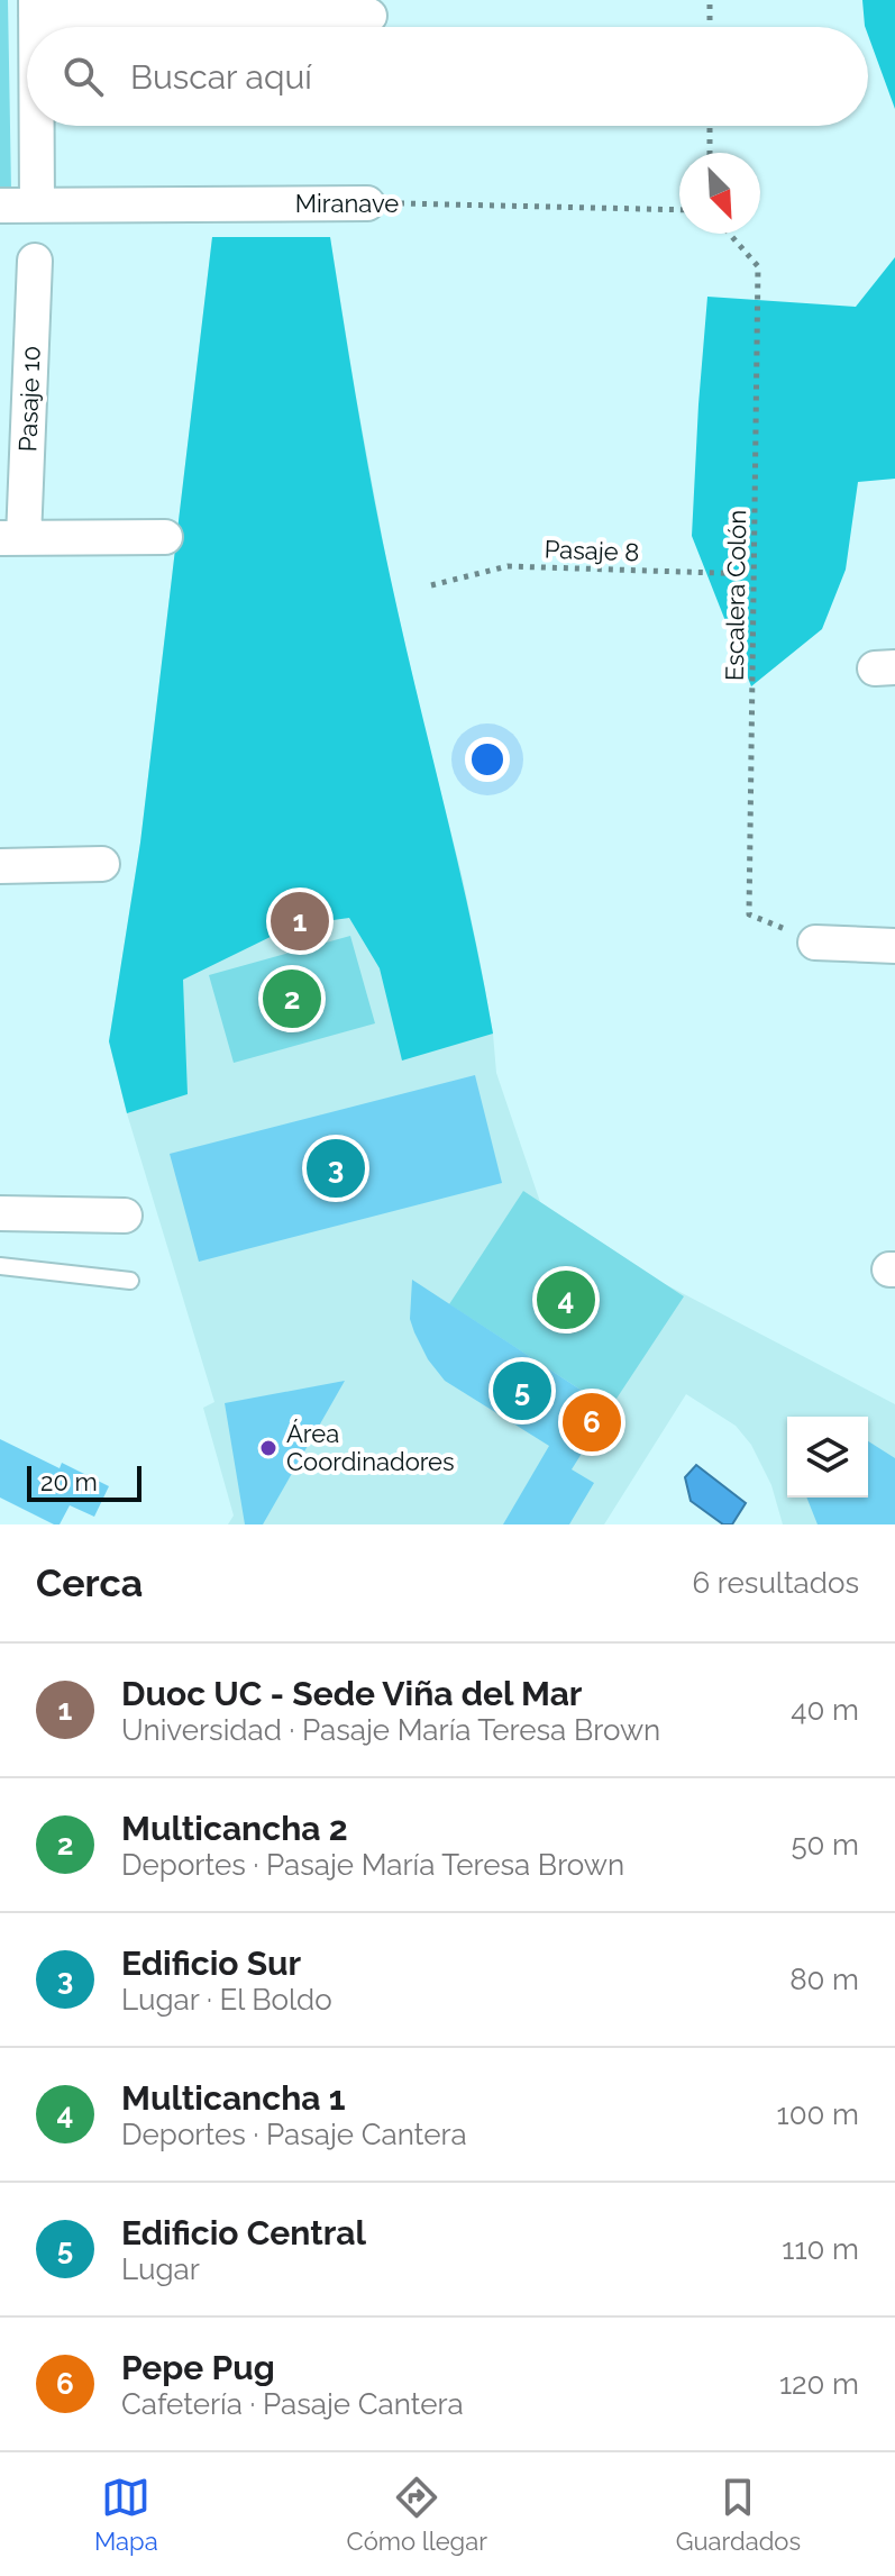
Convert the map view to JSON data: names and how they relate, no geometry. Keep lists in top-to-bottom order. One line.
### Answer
{"streets":{"street":["Miranave","Pasaje 10"],"path":["Pasaje 8","Escalera Colón"]},"crossings":[["Pasaje 8","Escalera Colón"]],"places":["Área Coordinadores"],"scale_bar":"20 m","north":"bottom right","page":{"search":"Buscar aquí","pins":["1","2","3","4","5","6"],"scale":"20 m","heading":["Cerca","6 resultados"],"list":[{"mark":"1","name":"Duoc UC - Sede Viña del Mar","note":"Universidad · Pasaje María Teresa Brown","value":"40 m"},{"mark":"2","name":"Multicancha 2","note":"Deportes · Pasaje María Teresa Brown","value":"50 m"},{"mark":"3","name":"Edificio Sur","note":"Lugar · El Boldo","value":"80 m"},{"mark":"4","name":"Multicancha 1","note":"Deportes · Pasaje Cantera","value":"100 m"},{"mark":"5","name":"Edificio Central","note":"Lugar","value":"110 m"},{"mark":"6","name":"Pepe Pug","note":"Cafetería · Pasaje Cantera","value":"120 m"}],"nav":["Mapa","Cómo llegar","Guardados"]}}
